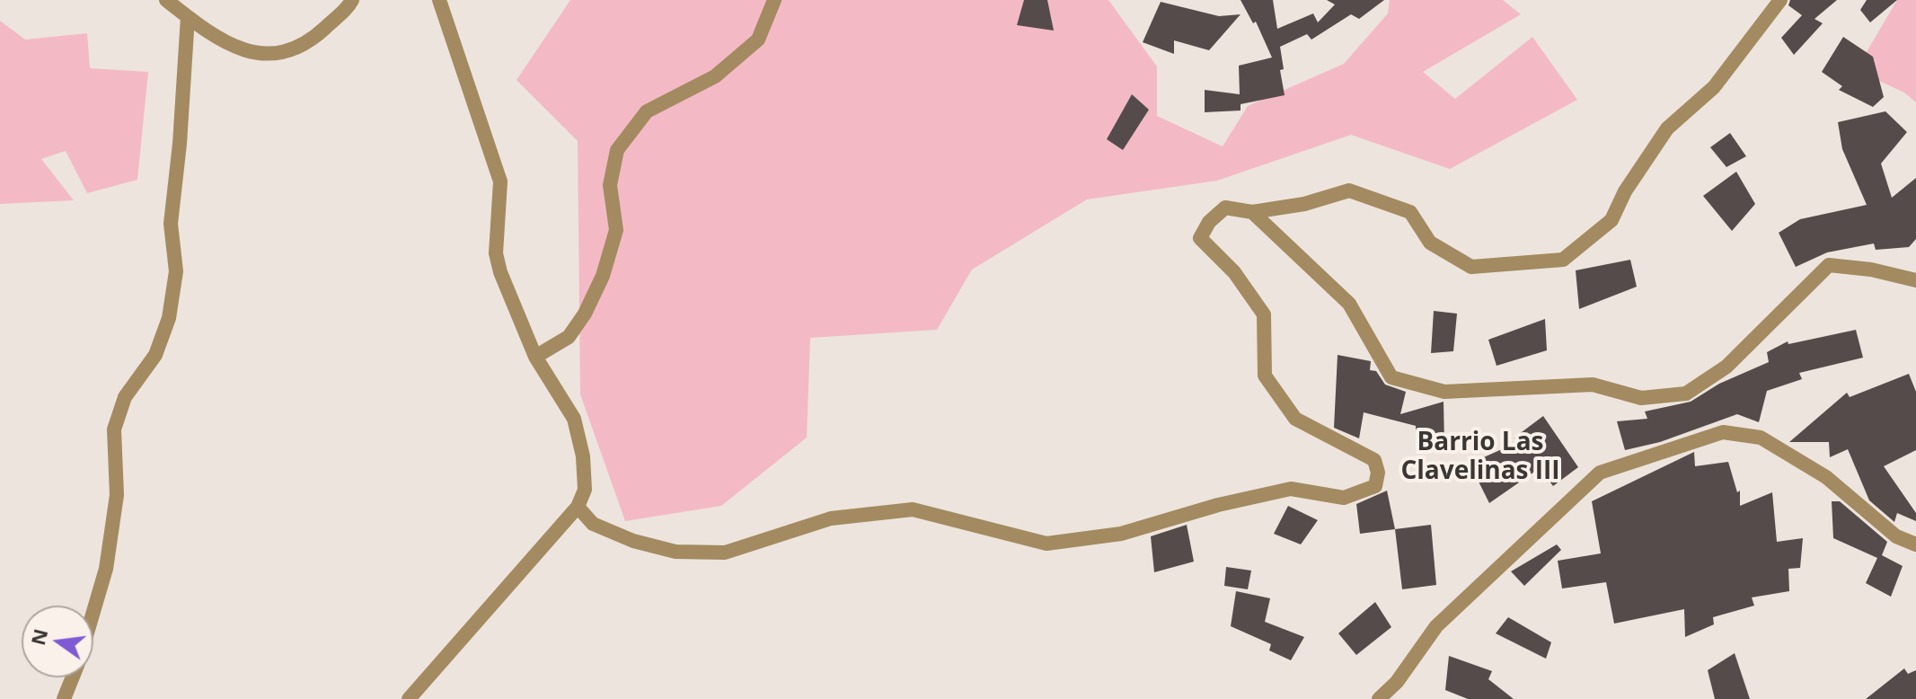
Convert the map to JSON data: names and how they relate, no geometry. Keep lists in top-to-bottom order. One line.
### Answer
{"districts":["Barrio Las Clavelinas III"],"north":"left"}
